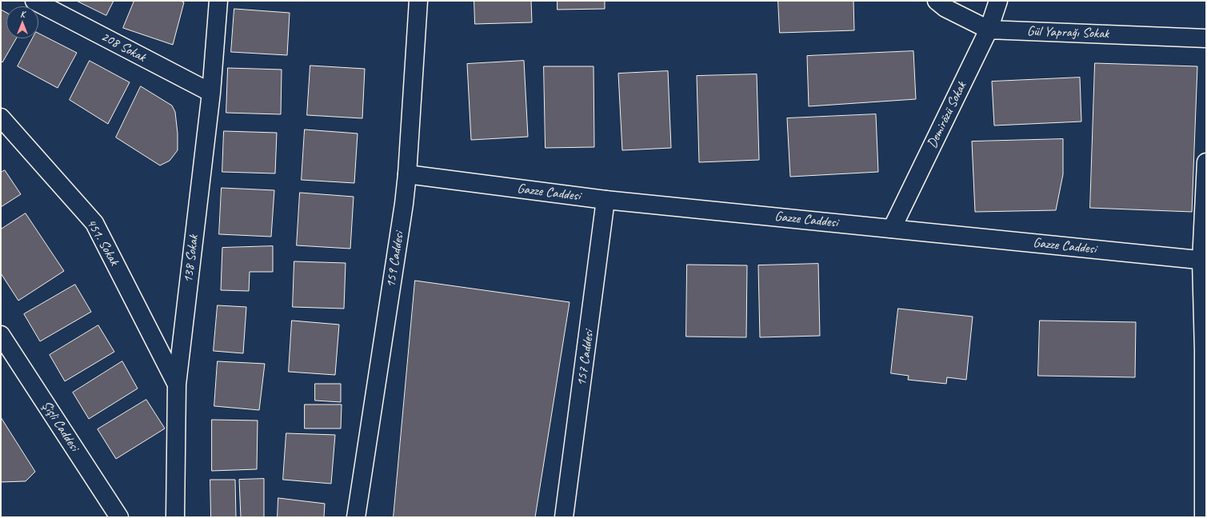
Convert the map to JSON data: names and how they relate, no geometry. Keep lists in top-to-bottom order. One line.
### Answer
{"streets":{"street":["Gül Yaprağı Sokak","208 Sokak","Demirözü Sokak","Gazze Caddesi","451. Sokak","138 Sokak","159 Caddesi","157 Caddesi","Şişli Caddesi"]},"crossings":[["Gül Yaprağı Sokak","Demirözü Sokak"],["208 Sokak","138 Sokak"],["Demirözü Sokak","Gazze Caddesi"],["Gazze Caddesi","159 Caddesi"],["Gazze Caddesi","157 Caddesi"],["451. Sokak","138 Sokak"]],"north":"top"}
